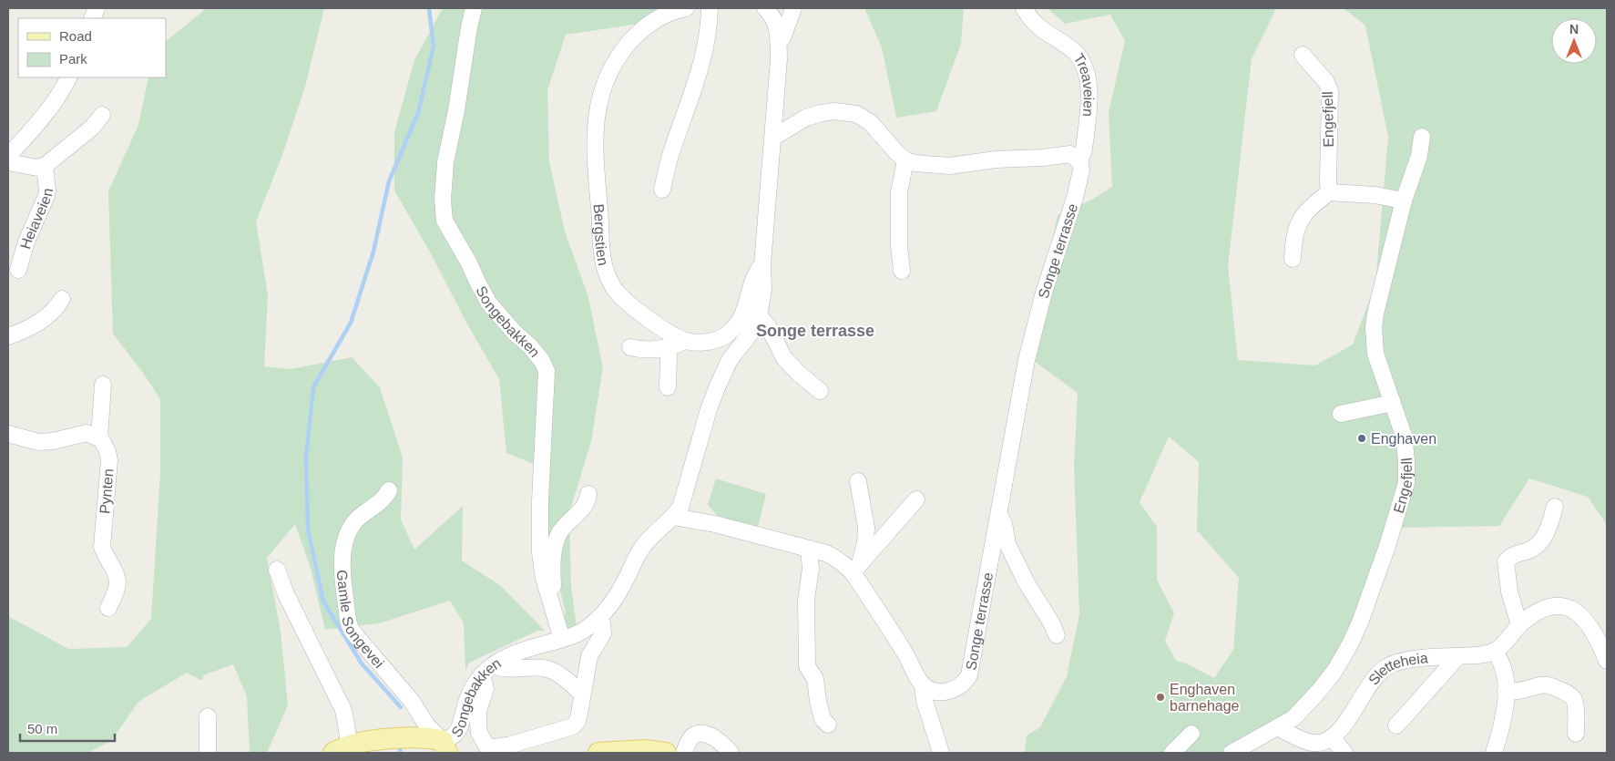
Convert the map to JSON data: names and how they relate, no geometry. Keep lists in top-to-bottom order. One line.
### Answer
{"streets":{"street":["Treaveien","Engefjell","Heiaveien","Bergstien","Songe terrasse","Songebakken","Pynten","Gamle Songevei","Sletteheia"]},"crossings":[["Treaveien","Songe terrasse"],["Bergstien","Songebakken"],["Songebakken","Gamle Songevei"]],"districts":["Songe terrasse"],"places":["Enghaven","Enghaven barnehage"],"legend":["Road","Park"],"scale_bar":"50 m","north":"top"}
